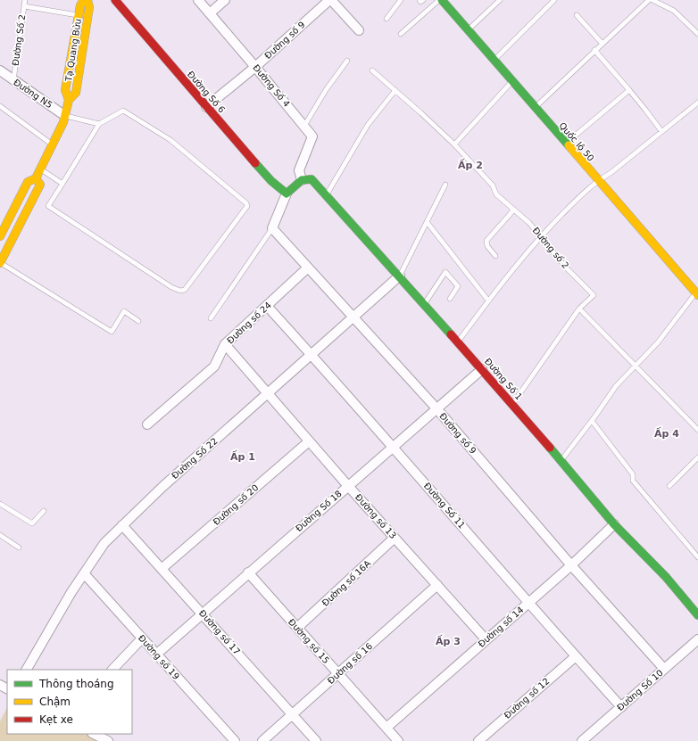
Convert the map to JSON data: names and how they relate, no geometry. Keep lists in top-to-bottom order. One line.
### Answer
{"streets":{"street":["Đường số 9","Tạ Quang Bửu","Đường Số 4","Đường Số 6","Đường N5","Quốc lộ 50","Đường số 24","Đường Số 1","Đường Số 22","Đường số 20","Đường Số 11","Đường Số 18","Đường số 13","Đường số 16A","Đường số 14","Đường số 17","Đường số 15","Đường số 19","Đường số 16","Đường Số 10","Đường số 12"],"lane":["Đường Số 2","Đường số 2"]},"crossings":[["Đường Số 2","Đường N5"],["Đường số 9","Đường Số 4"],["Đường số 9","Đường Số 6"],["Đường số 9","Đường số 24"],["Đường số 9","Đường Số 22"],["Đường số 9","Đường Số 18"],["Đường số 9","Đường số 14"],["Đường số 9","Đường Số 10"],["Tạ Quang Bửu","Đường N5"],["Đường Số 4","Đường Số 1"],["Đường số 24","Đường Số 11"],["Đường số 24","Đường số 13"],["Đường Số 1","Đường Số 22"],["Đường Số 1","Đường Số 18"],["Đường Số 1","Đường số 14"],["Đường Số 22","Đường Số 11"],["Đường Số 22","Đường số 13"],["Đường Số 22","Đường số 17"],["Đường Số 22","Đường số 19"],["Đường số 20","Đường số 13"],["Đường số 20","Đường số 17"],["Đường Số 11","Đường Số 18"],["Đường Số 11","Đường số 14"],["Đường Số 11","Đường Số 10"],["Đường Số 11","Đường số 12"],["Đường Số 18","Đường số 13"],["Đường Số 18","Đường số 17"],["Đường Số 18","Đường số 15"],["Đường Số 18","Đường số 19"],["Đường số 13","Đường số 16A"],["Đường số 13","Đường số 14"],["Đường số 13","Đường số 16"],["Đường số 16A","Đường số 15"],["Đường số 14","Đường số 15"],["Đường số 17","Đường số 16"],["Đường số 15","Đường số 16"]],"districts":["Ấp 2","Ấp 4","Ấp 1","Ấp 3"],"legend":["Thông thoáng","Chậm","Kẹt xe"]}
